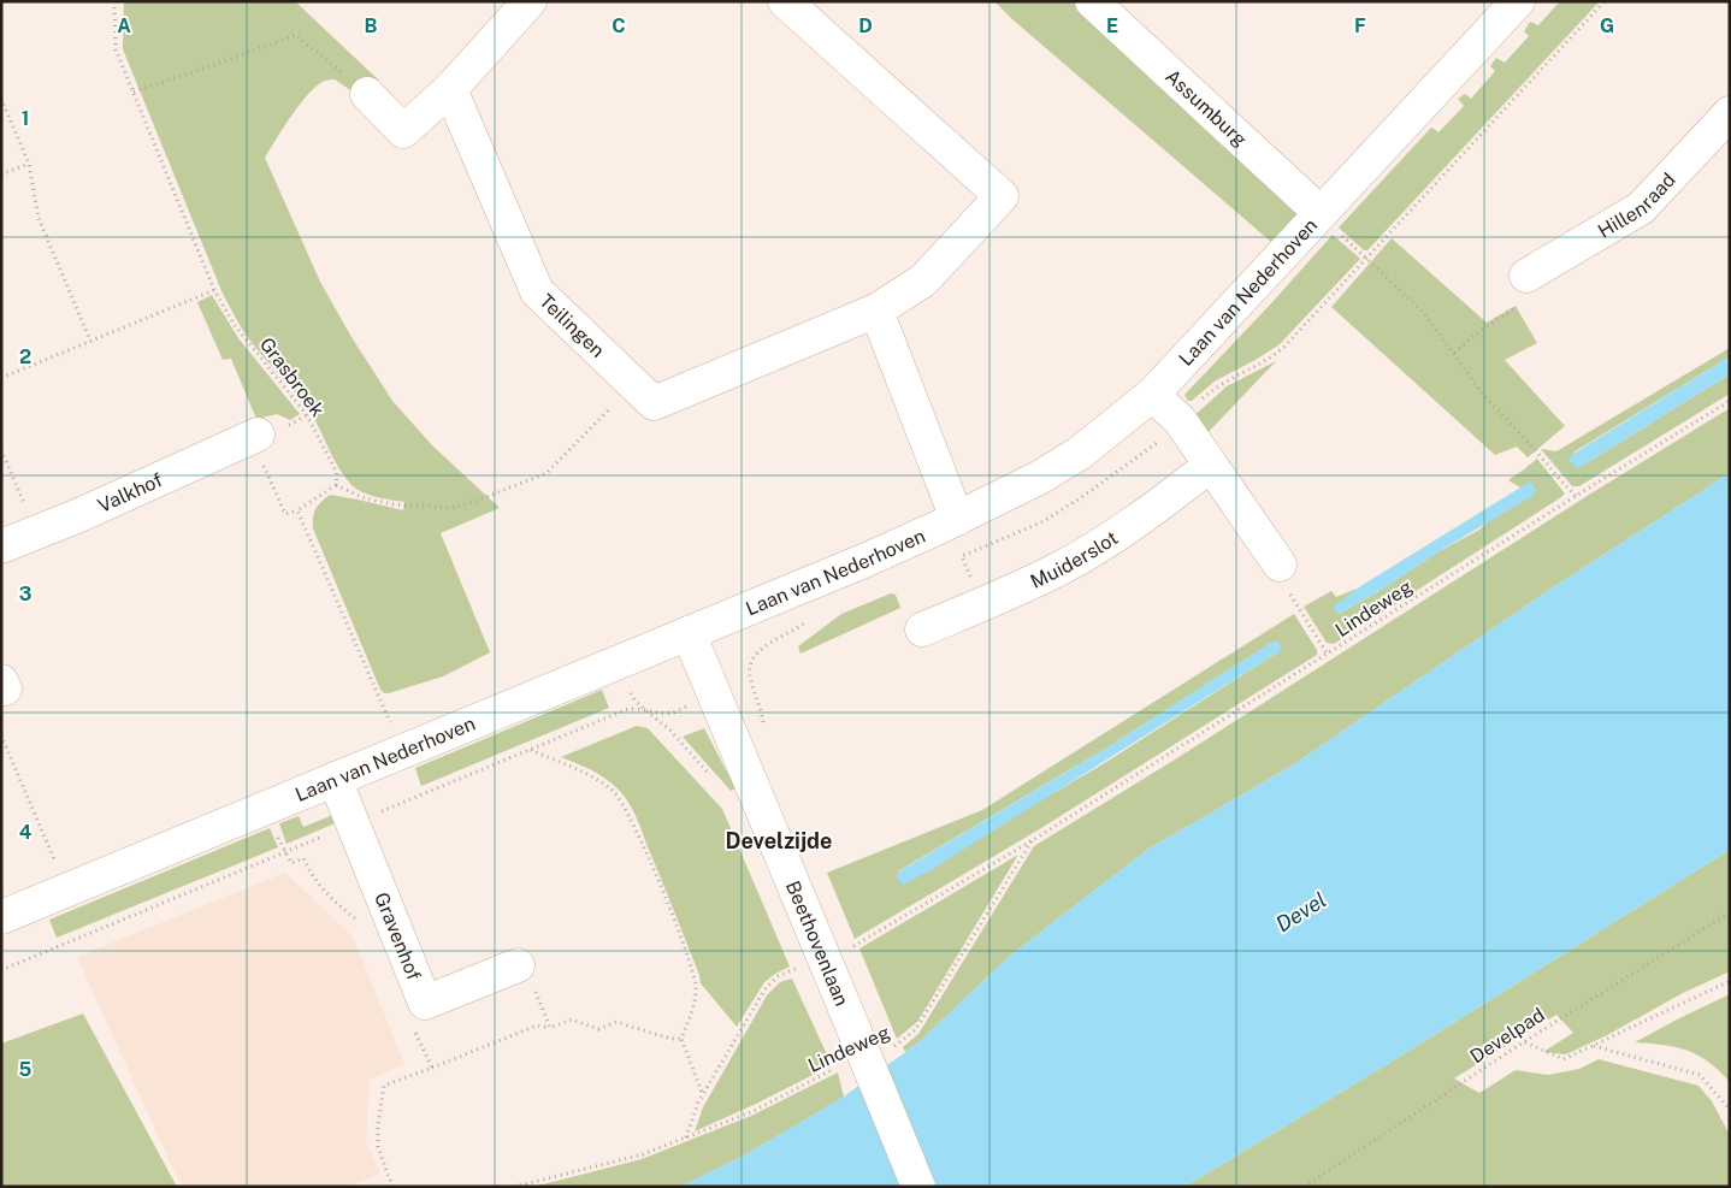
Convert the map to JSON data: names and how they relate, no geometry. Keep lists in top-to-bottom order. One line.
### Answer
{"streets":{"street":["Assumburg","Hillenraad","Laan van Nederhoven","Teilingen","Valkhof","Muiderslot","Gravenhof","Beethovenlaan"],"path":["Grasbroek","Lindeweg","Develpad"]},"crossings":[["Assumburg","Laan van Nederhoven"],["Laan van Nederhoven","Muiderslot"],["Laan van Nederhoven","Gravenhof"],["Laan van Nederhoven","Beethovenlaan"]],"districts":["Develzijde"],"water":["Devel"],"grid":{"columns":["A","B","C","D","E","F","G"],"rows":["1","2","3","4","5"]}}
